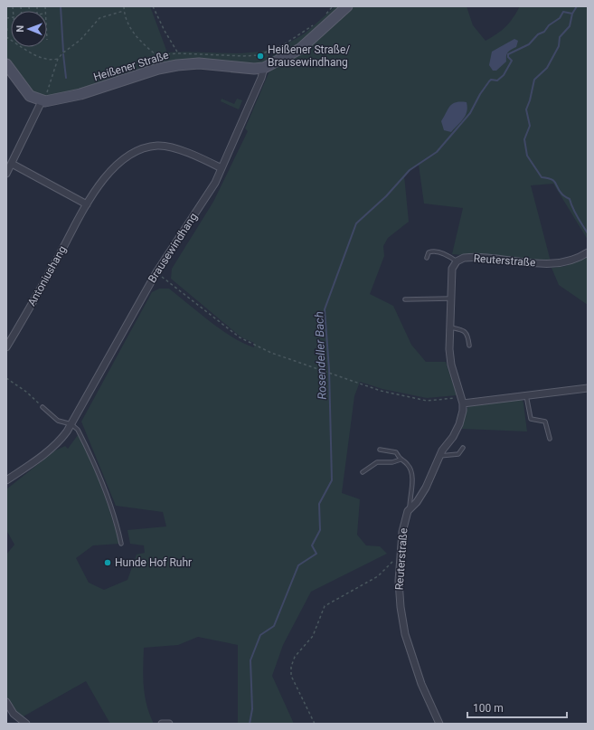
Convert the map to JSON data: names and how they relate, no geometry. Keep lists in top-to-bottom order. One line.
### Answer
{"streets":{"street":["Heißener Straße","Brausewindhang","Reuterstraße","Antoniushang"]},"crossings":[["Heißener Straße","Brausewindhang"],["Brausewindhang","Antoniushang"]],"water":["Rosendeller Bach"],"places":["Heißener Straße/ Brausewindhang","Hunde Hof Ruhr"],"scale_bar":"100 m","north":"left"}
